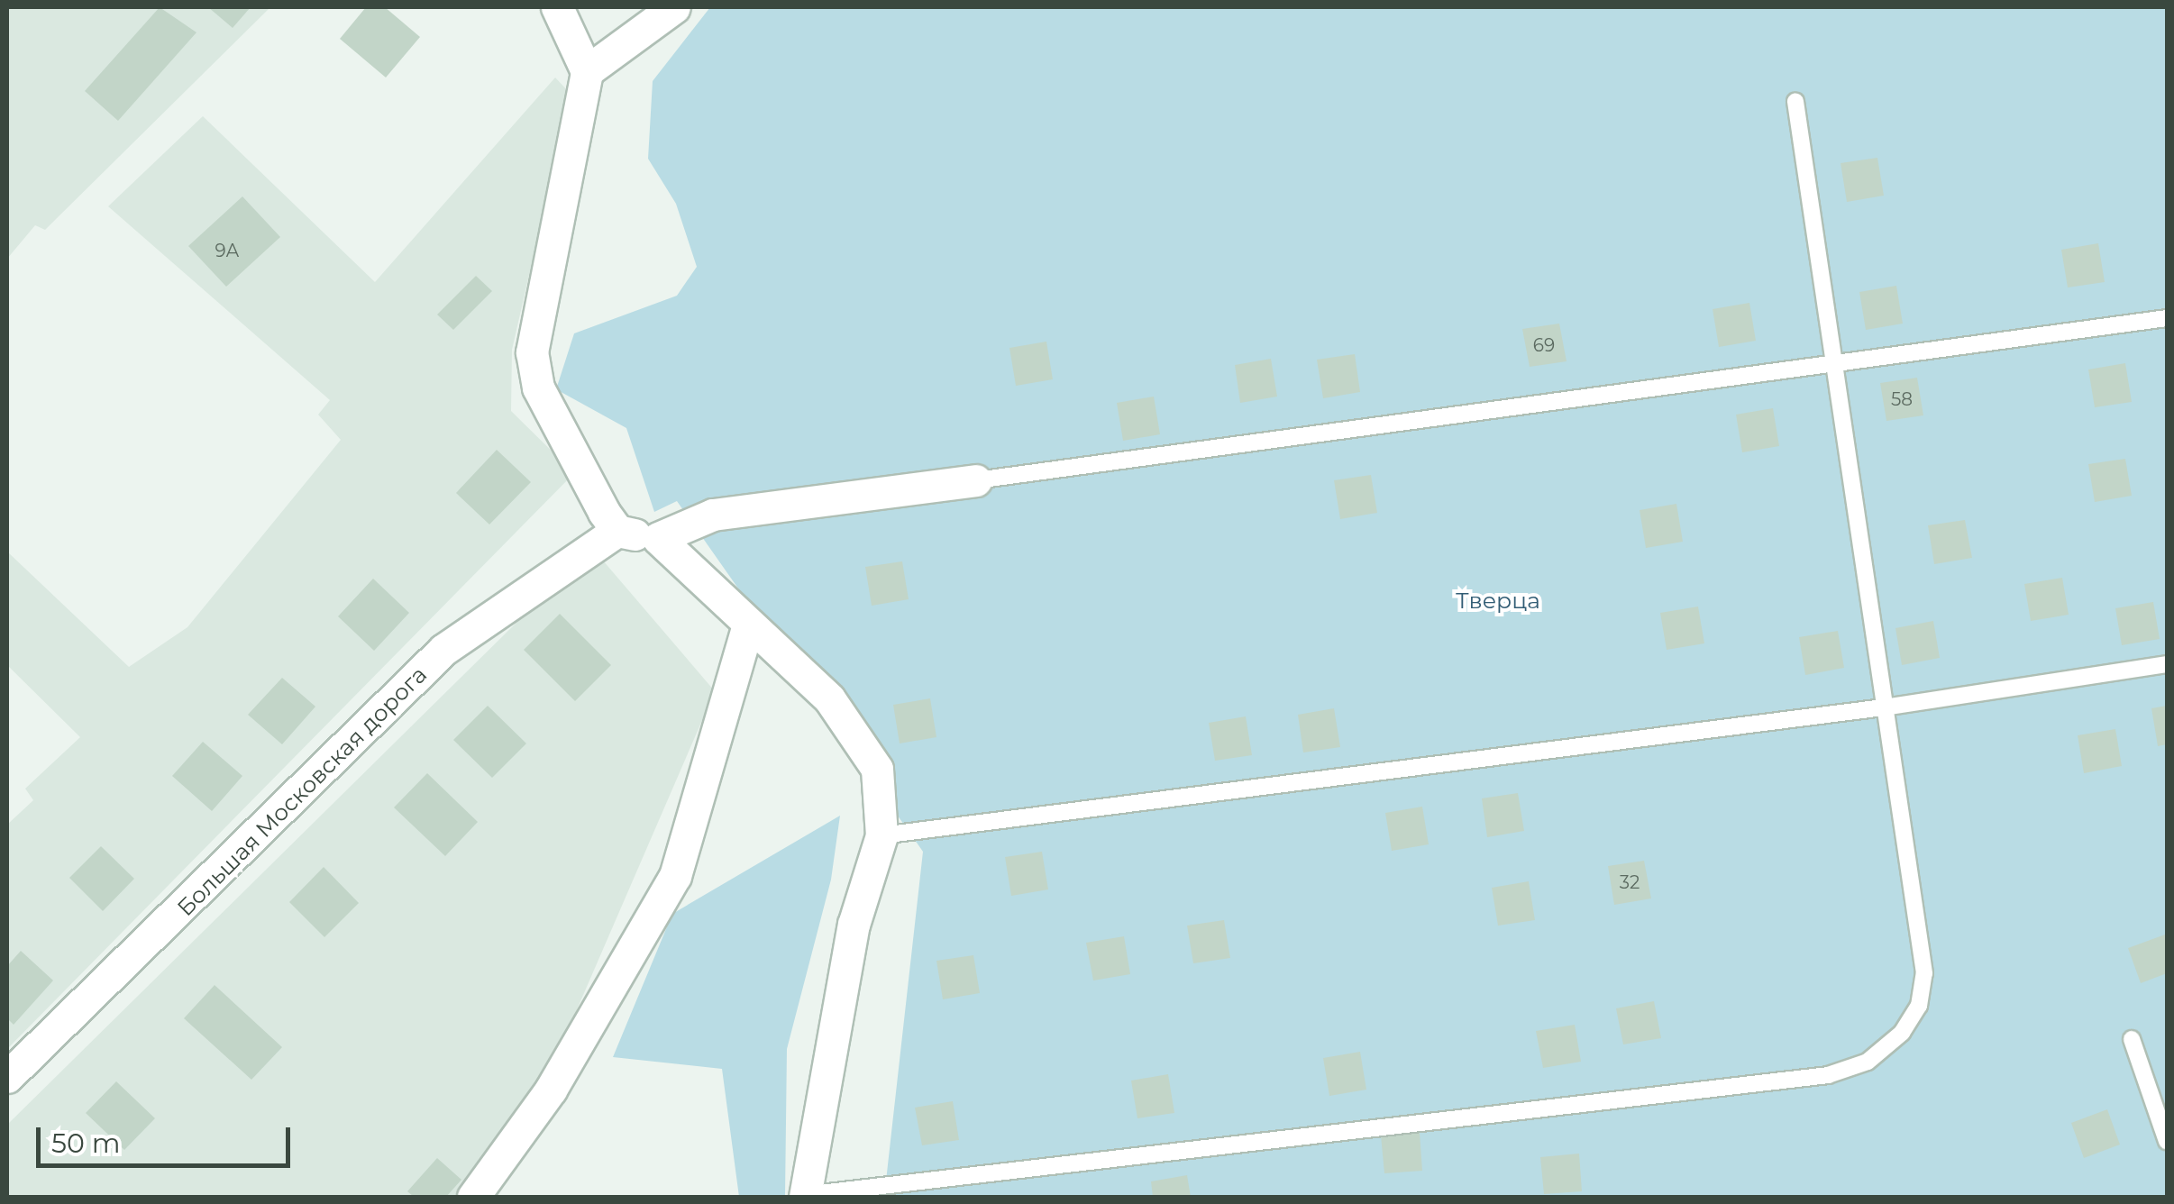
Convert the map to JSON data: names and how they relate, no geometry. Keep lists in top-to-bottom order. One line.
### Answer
{"streets":{"street":["Большая Московская дорога"]},"parks":["Тверца"],"house_numbers":["9А","69","58","32"],"scale_bar":"50 m"}
